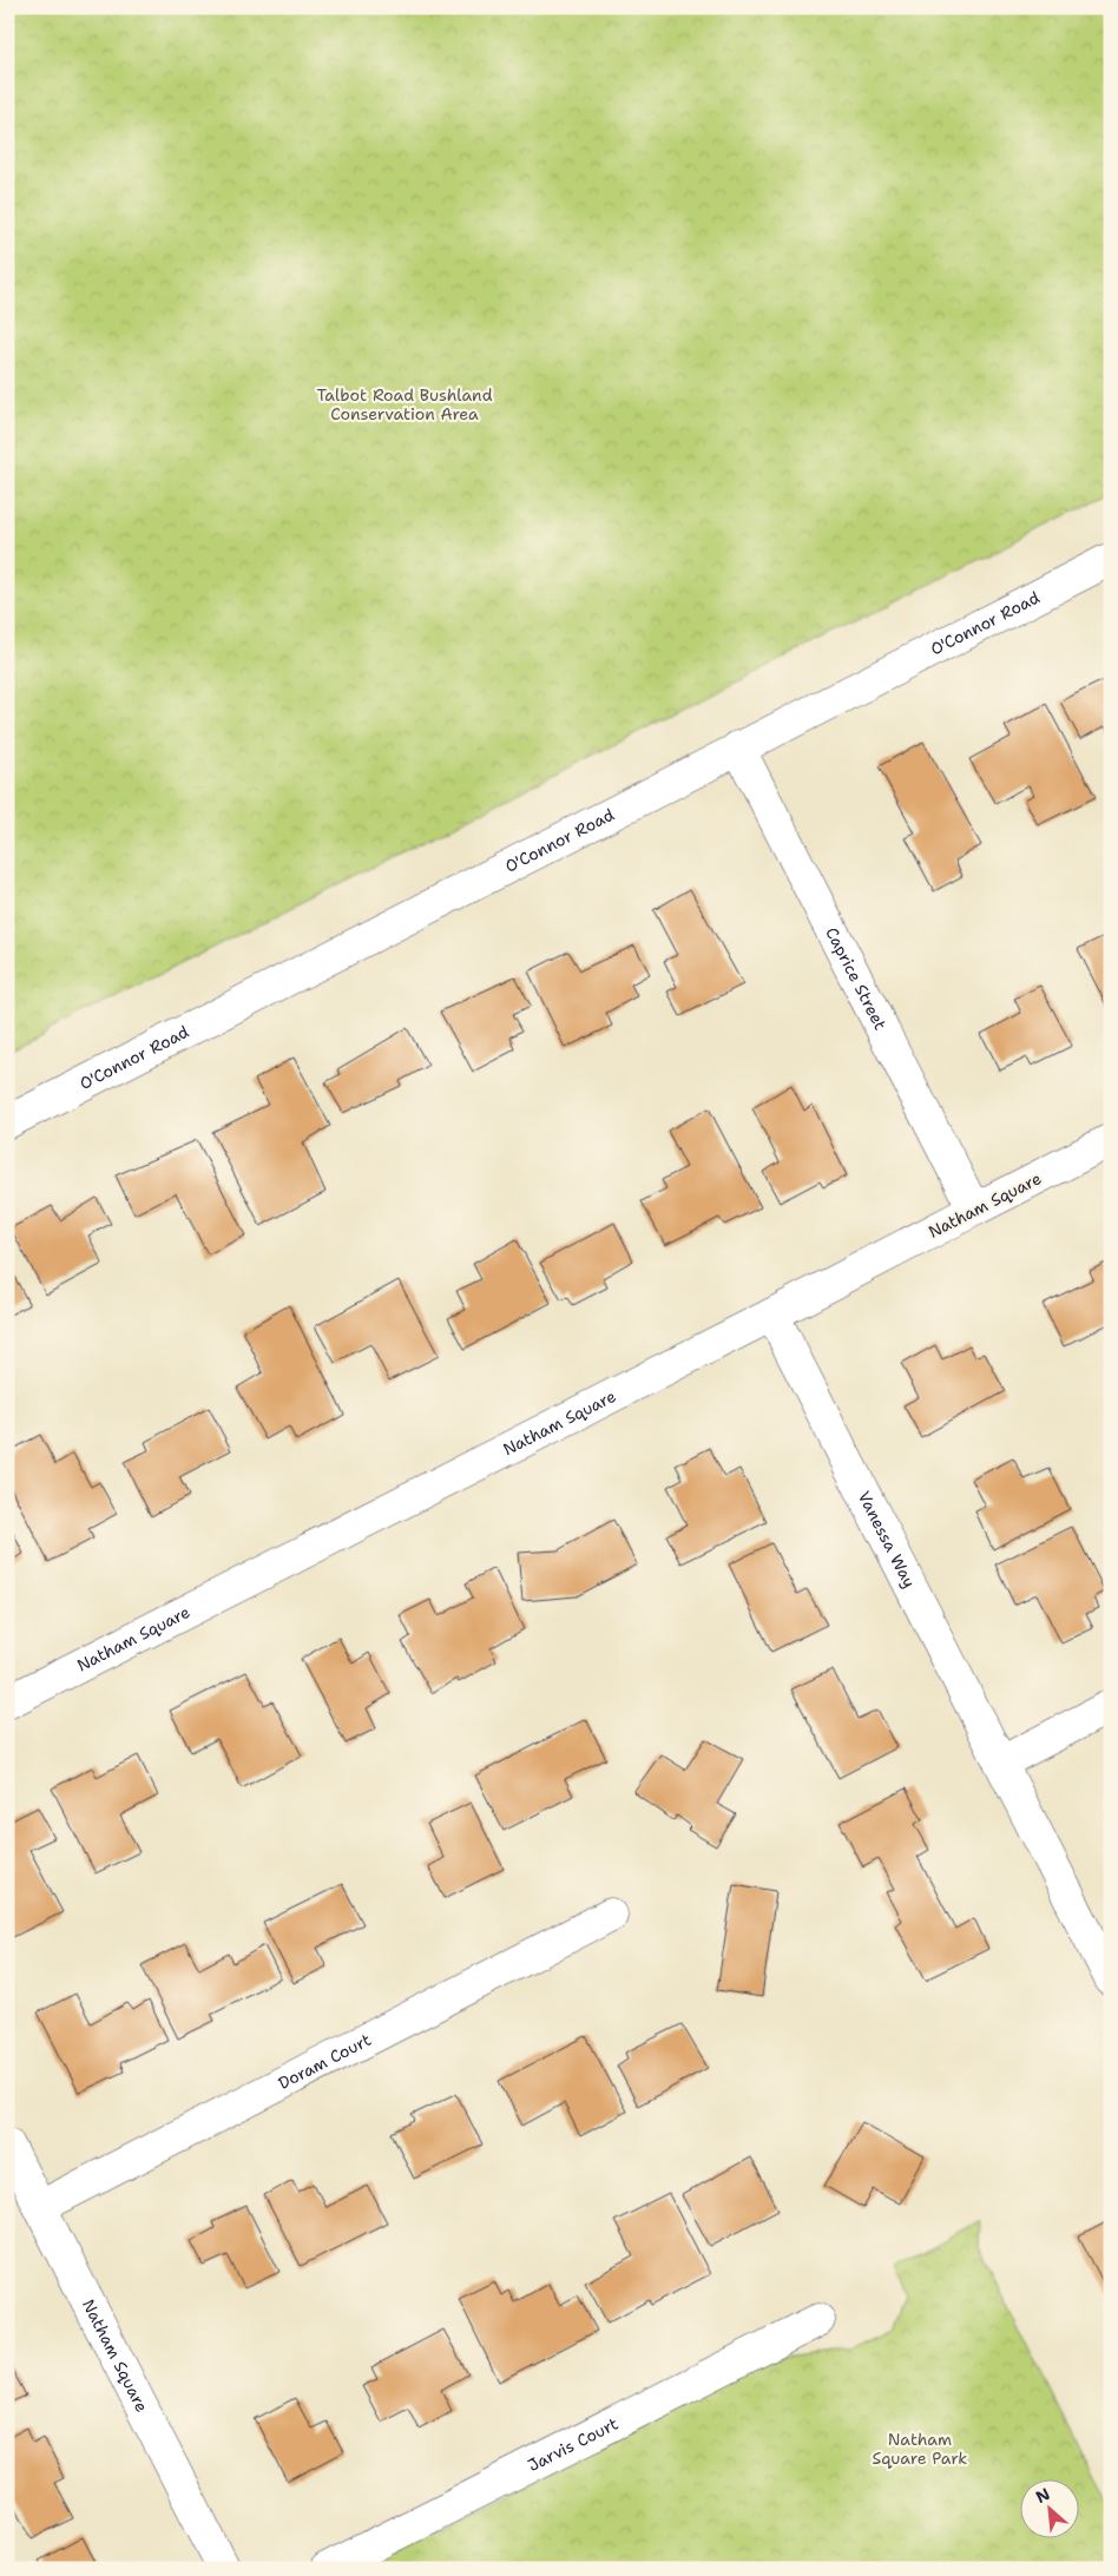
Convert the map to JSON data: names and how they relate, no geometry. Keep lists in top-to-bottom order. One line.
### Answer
{"streets":{"street":["O'Connor Road","Caprice Street","Natham Square","Vanessa Way","Doram Court","Jarvis Court"]},"crossings":[["O'Connor Road","Caprice Street"],["Caprice Street","Natham Square"],["Natham Square","Vanessa Way"],["Natham Square","Doram Court"]],"parks":["Talbot Road Bushland Conservation Area","Natham Square Park"],"north":"top left"}
